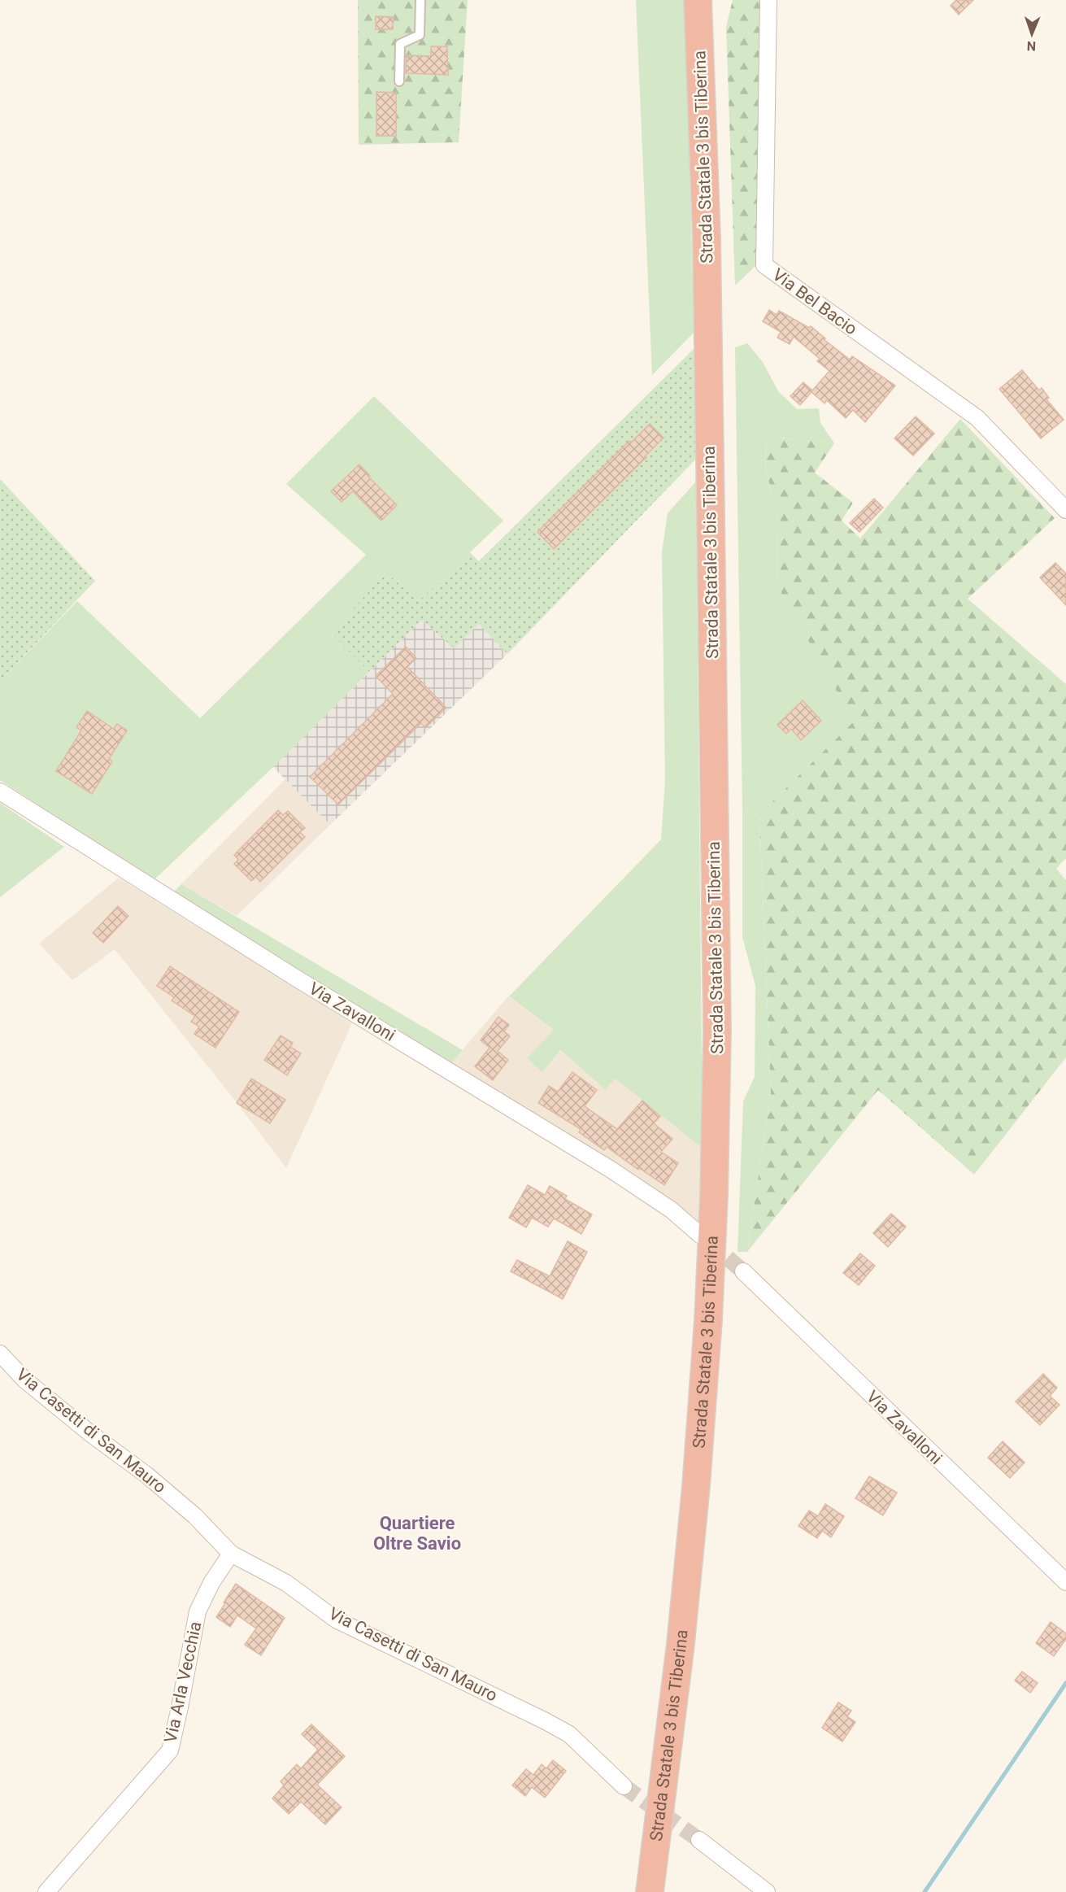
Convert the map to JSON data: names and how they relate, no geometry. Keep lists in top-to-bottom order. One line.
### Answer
{"streets":{"highway":["Strada Statale 3 bis Tiberina"],"street":["Via Bel Bacio","Via Zavalloni","Via Casetti di San Mauro","Via Arla Vecchia"]},"crossings":[["Via Casetti di San Mauro","Via Arla Vecchia"]],"districts":["Quartiere Oltre Savio"],"north":"bottom"}
